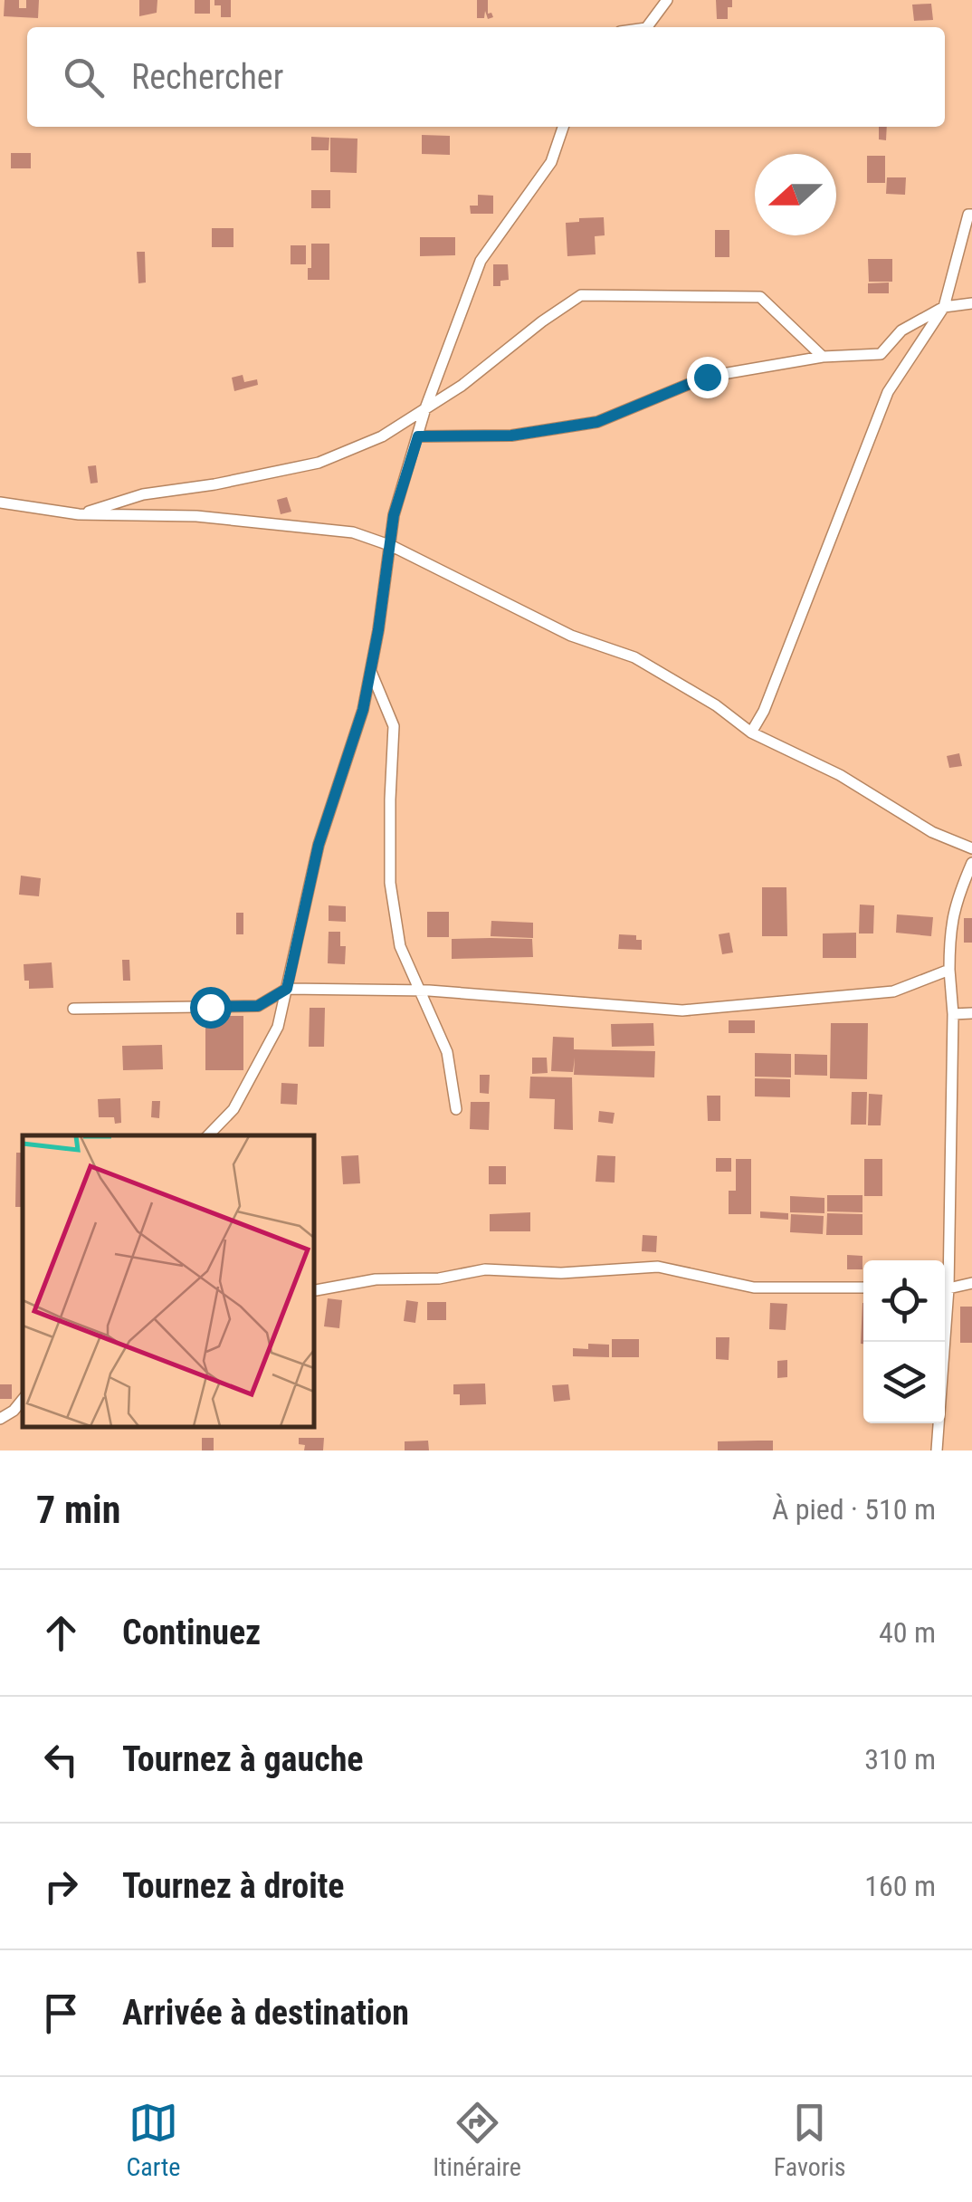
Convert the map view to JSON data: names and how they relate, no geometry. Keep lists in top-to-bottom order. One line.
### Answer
{"north":"left","page":{"search":"Rechercher","heading":["7 min","À pied · 510 m"],"list":[["Continuez","40 m"],["Tournez à gauche","310 m"],["Tournez à droite","160 m"],"Arrivée à destination"],"nav":["Carte","Itinéraire","Favoris"]}}
